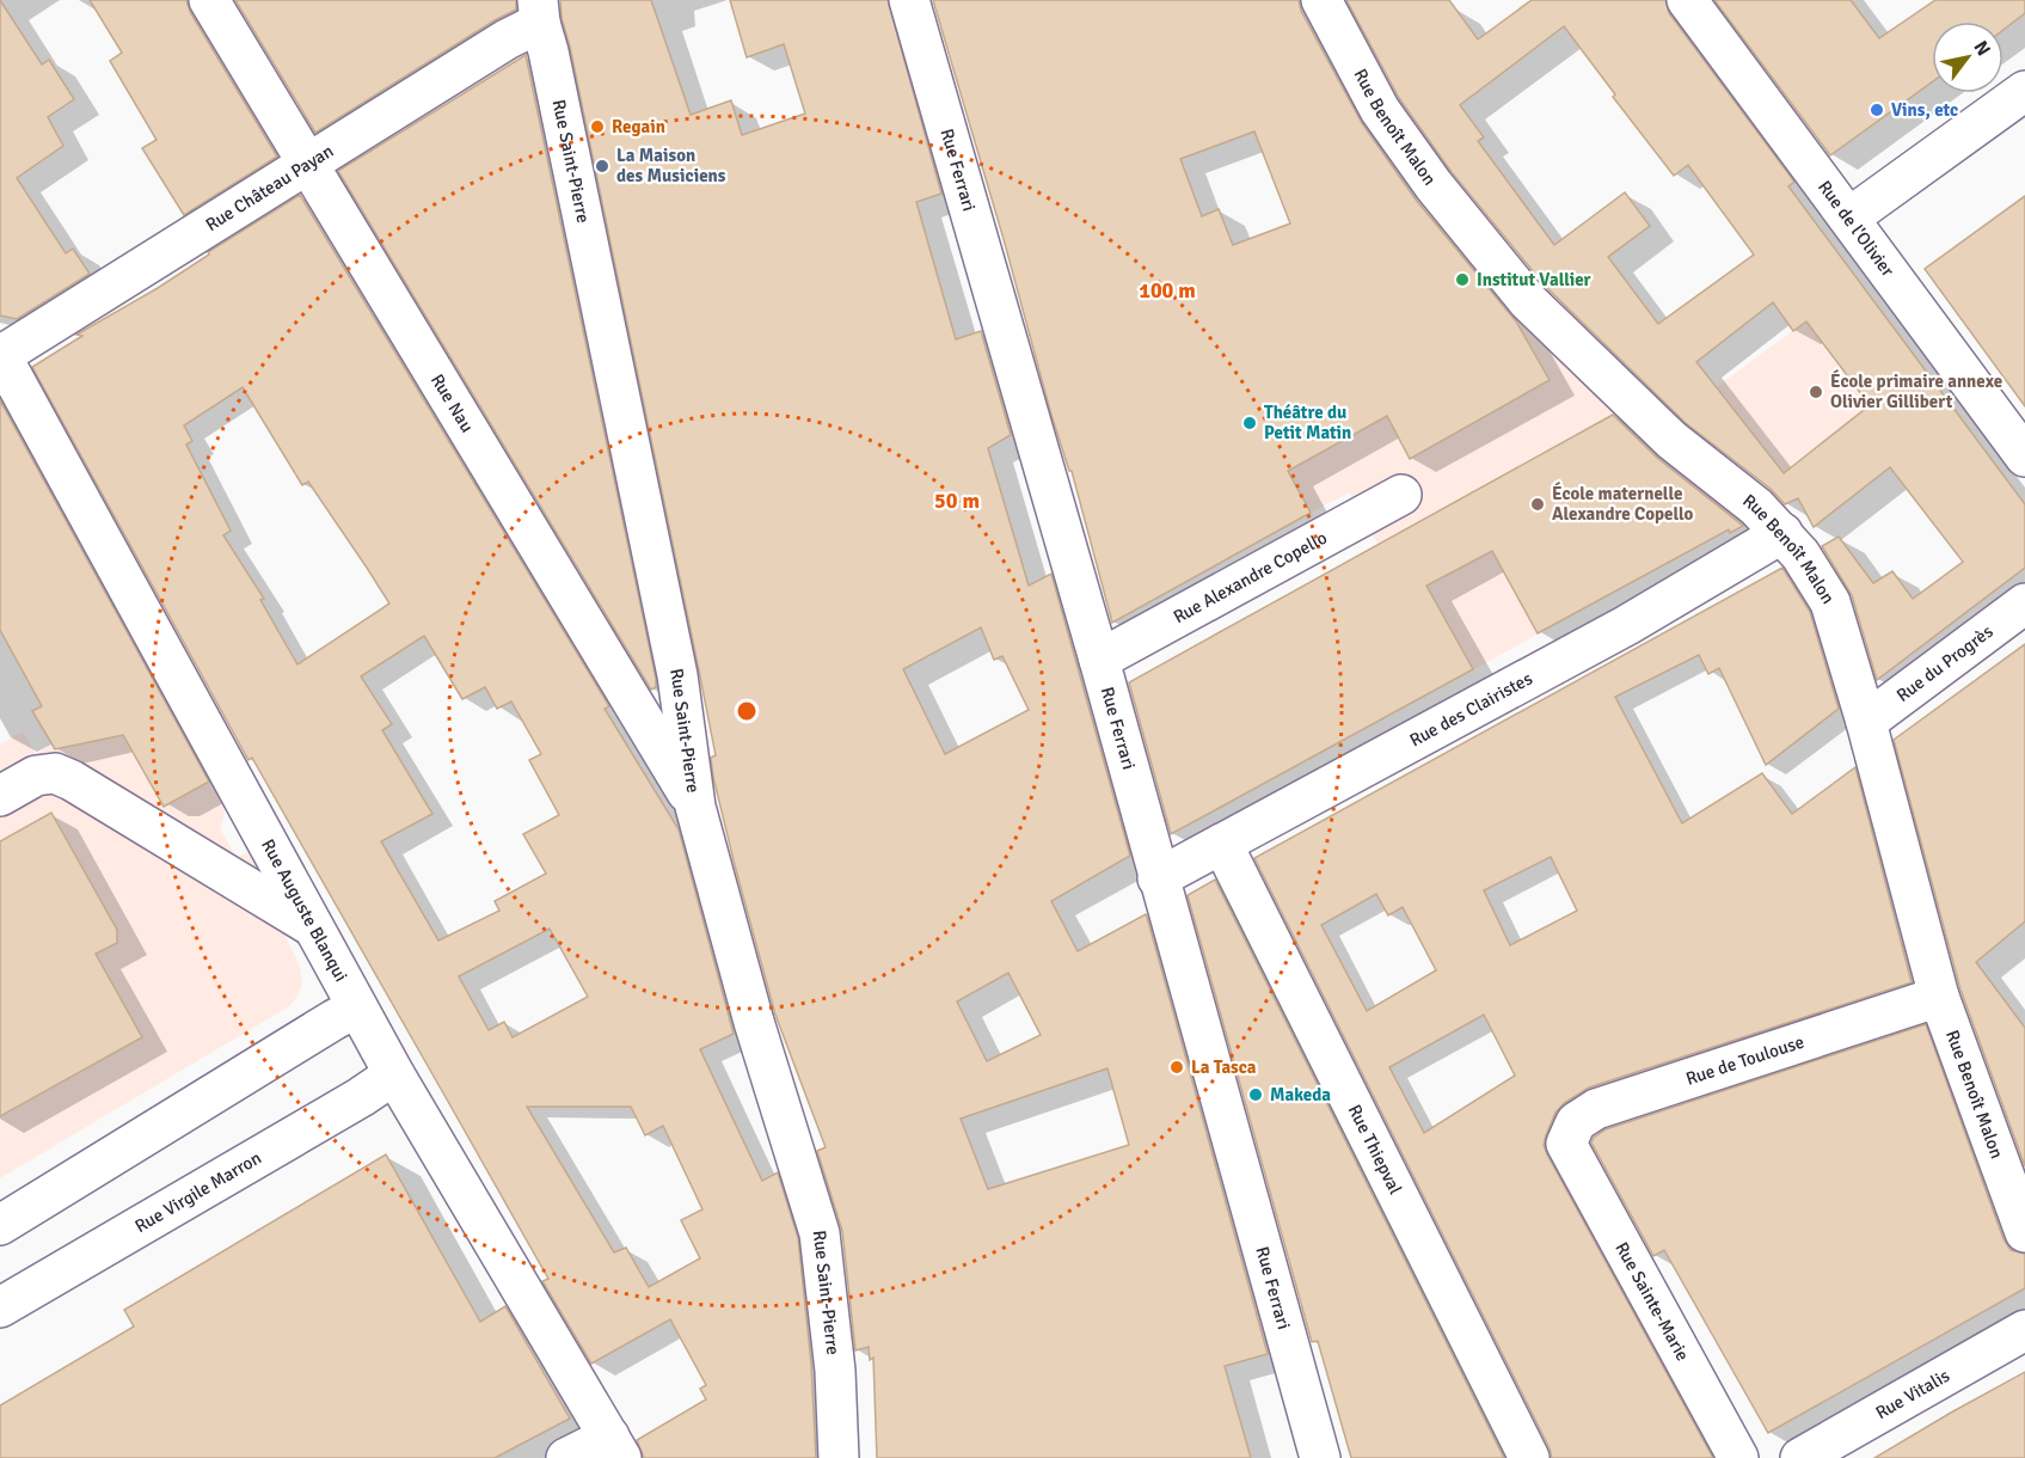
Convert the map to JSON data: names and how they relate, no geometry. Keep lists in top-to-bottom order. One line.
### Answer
{"streets":{"street":["Rue Benoît Malon","Rue Saint-Pierre","Rue Ferrari","Rue Château Payan","Rue de l'Olivier","Rue Nau","Rue Alexandre Copello","Rue du Progrès","Rue des Clairistes","Rue Auguste Blanqui","Rue de Toulouse","Rue Thiepval","Rue Virgile Marron","Rue Sainte-Marie","Rue Vitalis"]},"crossings":[["Rue Benoît Malon","Rue du Progrès"],["Rue Benoît Malon","Rue des Clairistes"],["Rue Benoît Malon","Rue de Toulouse"],["Rue Saint-Pierre","Rue Château Payan"],["Rue Saint-Pierre","Rue Nau"],["Rue Ferrari","Rue Alexandre Copello"],["Rue Ferrari","Rue des Clairistes"],["Rue Château Payan","Rue Nau"],["Rue Château Payan","Rue Auguste Blanqui"],["Rue des Clairistes","Rue Thiepval"],["Rue Auguste Blanqui","Rue Virgile Marron"],["Rue de Toulouse","Rue Sainte-Marie"]],"places":["Vins, etc","Regain","La Maison des Musiciens","Institut Vallier","École primaire annexe Olivier Gillibert","Théâtre du Petit Matin","École maternelle Alexandre Copello","La Tasca","Makeda"],"north":"top right","rings":["100 m","50 m"]}
